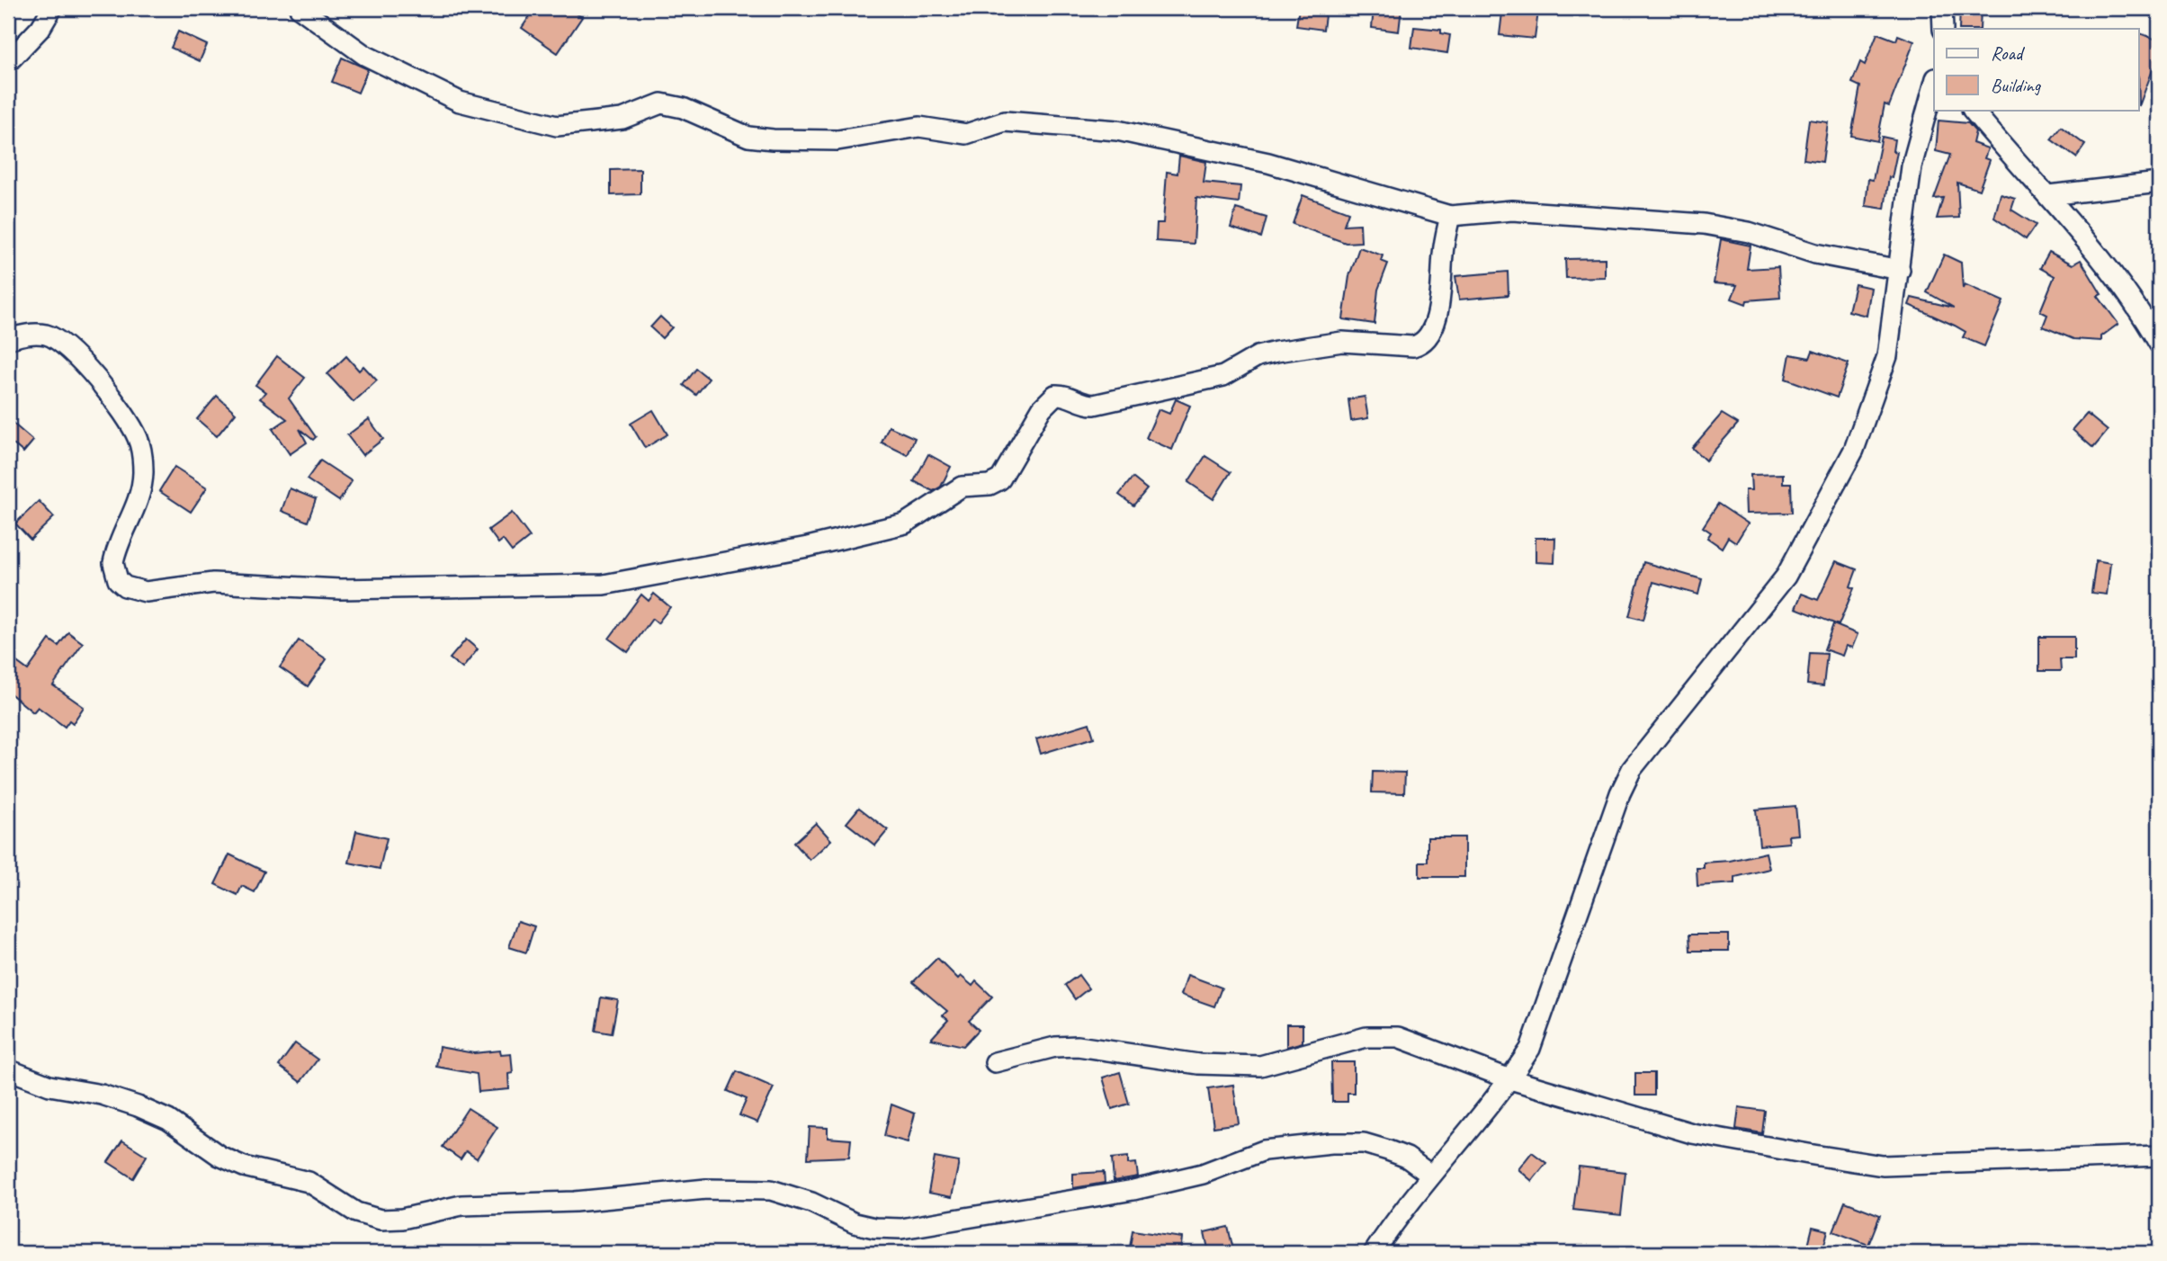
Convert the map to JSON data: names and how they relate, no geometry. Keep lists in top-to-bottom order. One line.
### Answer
{"legend":["Road","Building"]}
